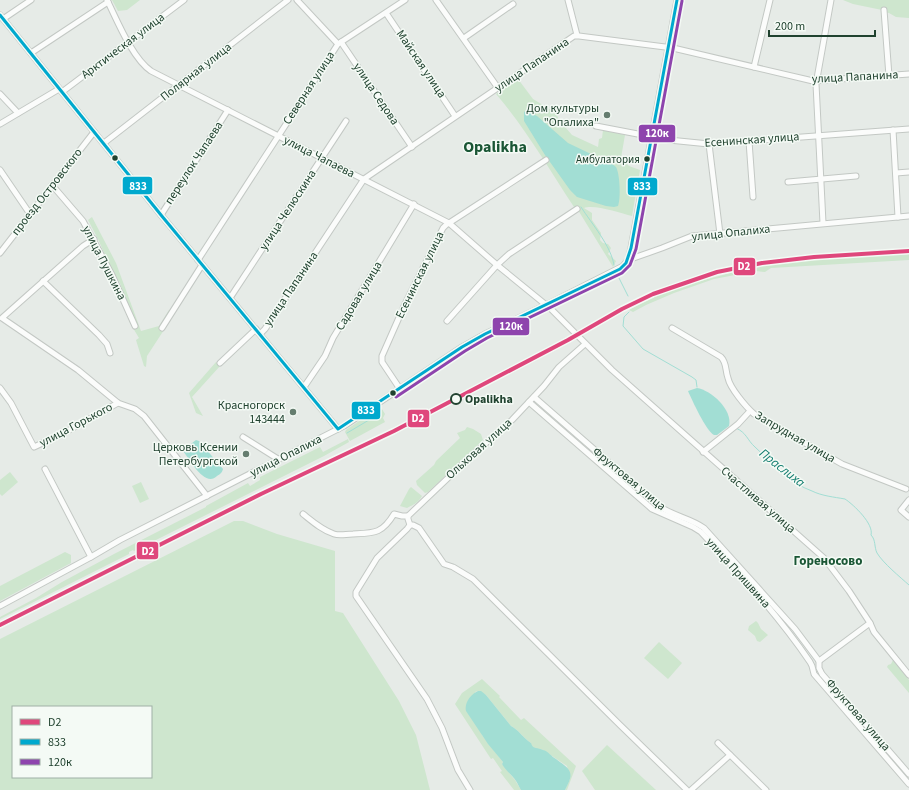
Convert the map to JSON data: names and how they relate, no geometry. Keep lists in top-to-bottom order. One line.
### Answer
{"streets":{"street":["Арктическая улица","Майская улица","улица Папанина","Полярная улица","Северная улица","улица Седова","Есенинская улица","улица Чапаева","переулок Чапаева","проезд Островского","улица Челюскина","улица Опалиха","улица Пушкина","Садовая улица","улица Горького","Запрудная улица","Ольховая улица","Фруктовая улица","Счастливая улица","улица Пришвина"]},"crossings":[["Арктическая улица","улица Чапаева"],["Майская улица","улица Папанина"],["Майская улица","Северная улица"],["улица Папанина","улица Седова"],["улица Папанина","улица Чапаева"],["Полярная улица","улица Чапаева"],["Северная улица","улица Седова"],["Северная улица","улица Чапаева"],["Есенинская улица","улица Чапаева"],["Есенинская улица","улица Опалиха"],["улица Чапаева","переулок Чапаева"],["улица Чапаева","улица Челюскина"],["улица Чапаева","улица Опалиха"],["улица Чапаева","Садовая улица"],["улица Чапаева","Ольховая улица"],["улица Чапаева","Счастливая улица"],["проезд Островского","улица Пушкина"],["Ольховая улица","Фруктовая улица"],["Ольховая улица","Счастливая улица"],["Ольховая улица","улица Пришвина"]],"districts":["Opalikha","Гореносово"],"water":["Праслиха"],"places":["Дом культуры \"Опалиха\"","Амбулатория","Opalikha","Красногорск 143444","Церковь Ксении Петербургской"],"lines":["transit line 833","transit line 120к","transit line D2"],"legend":["D2","833","120к"],"scale_bar":"200 m"}
